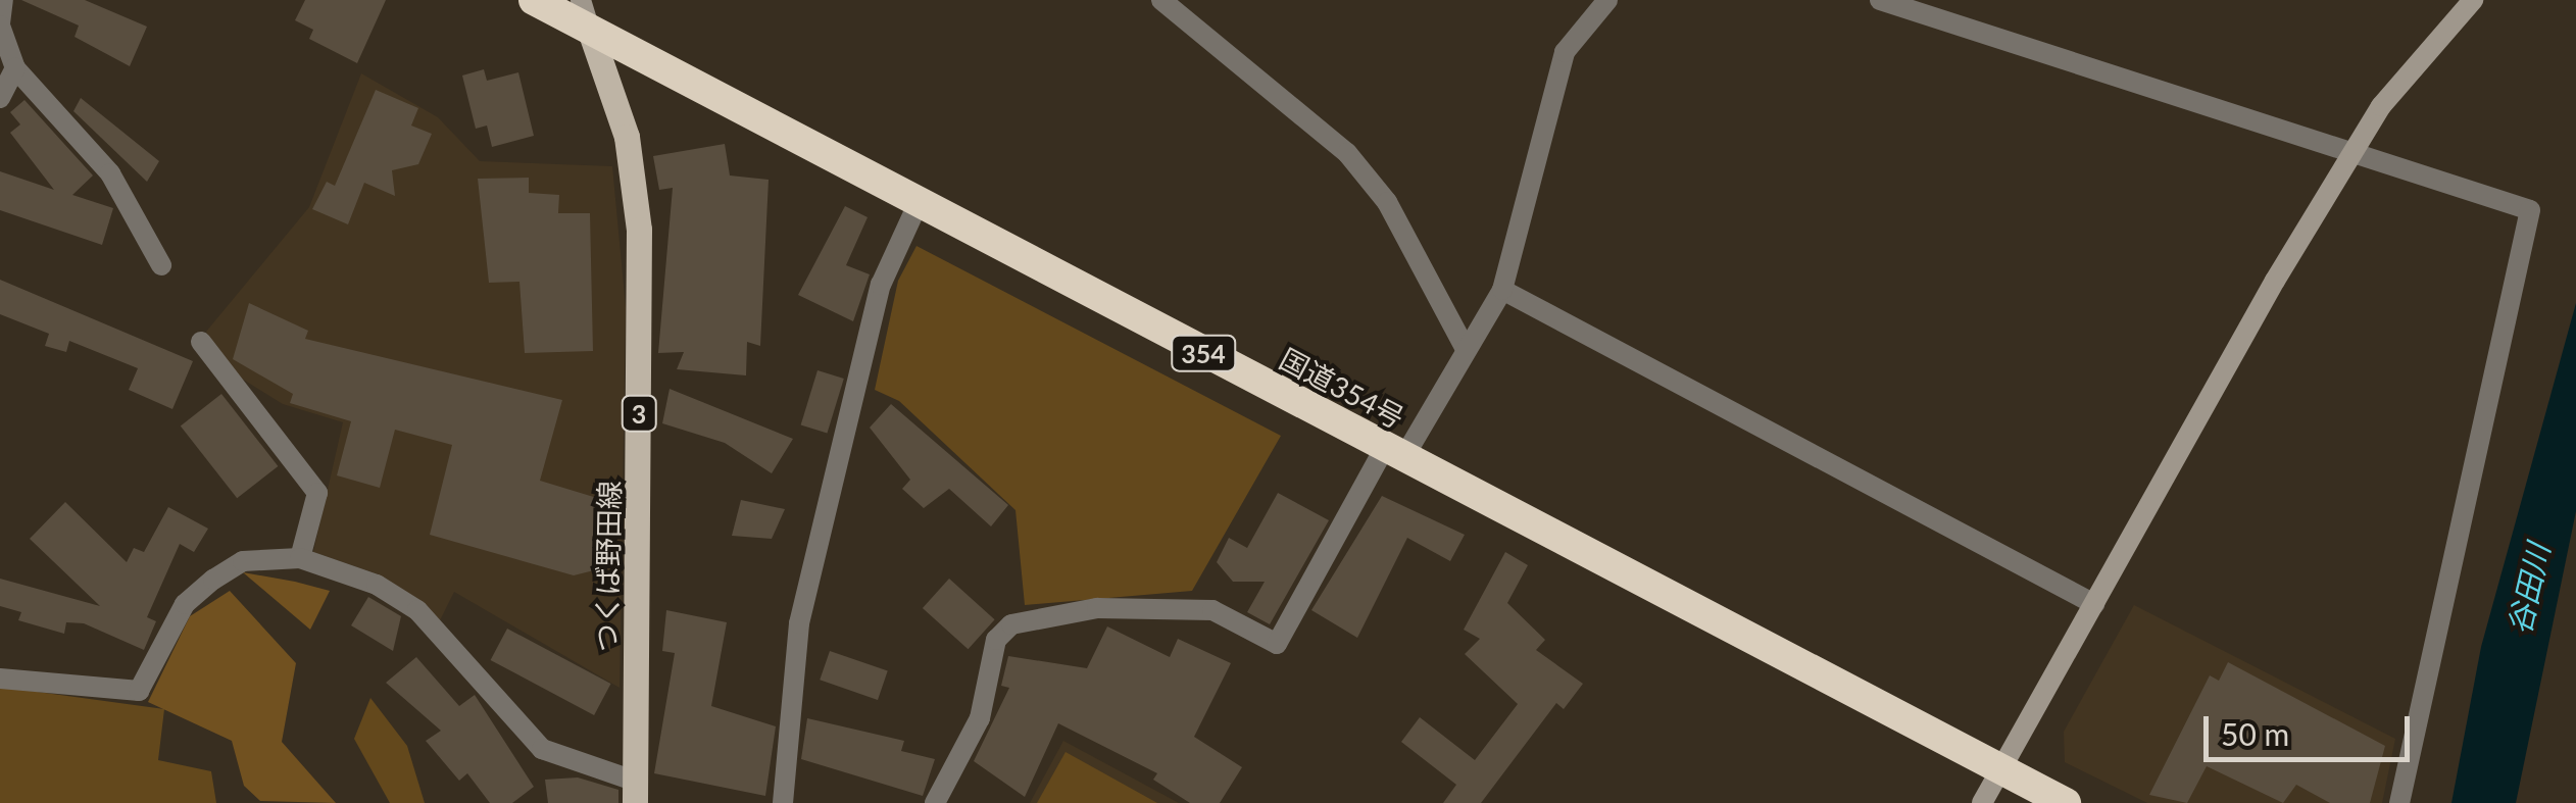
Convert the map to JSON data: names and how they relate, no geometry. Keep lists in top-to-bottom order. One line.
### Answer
{"streets":{"highway":["354","国道354号"],"main road":["3","つくば野田線"]},"crossings":[["国道354号","つくば野田線"]],"water":["谷田川"],"scale_bar":"50 m"}
